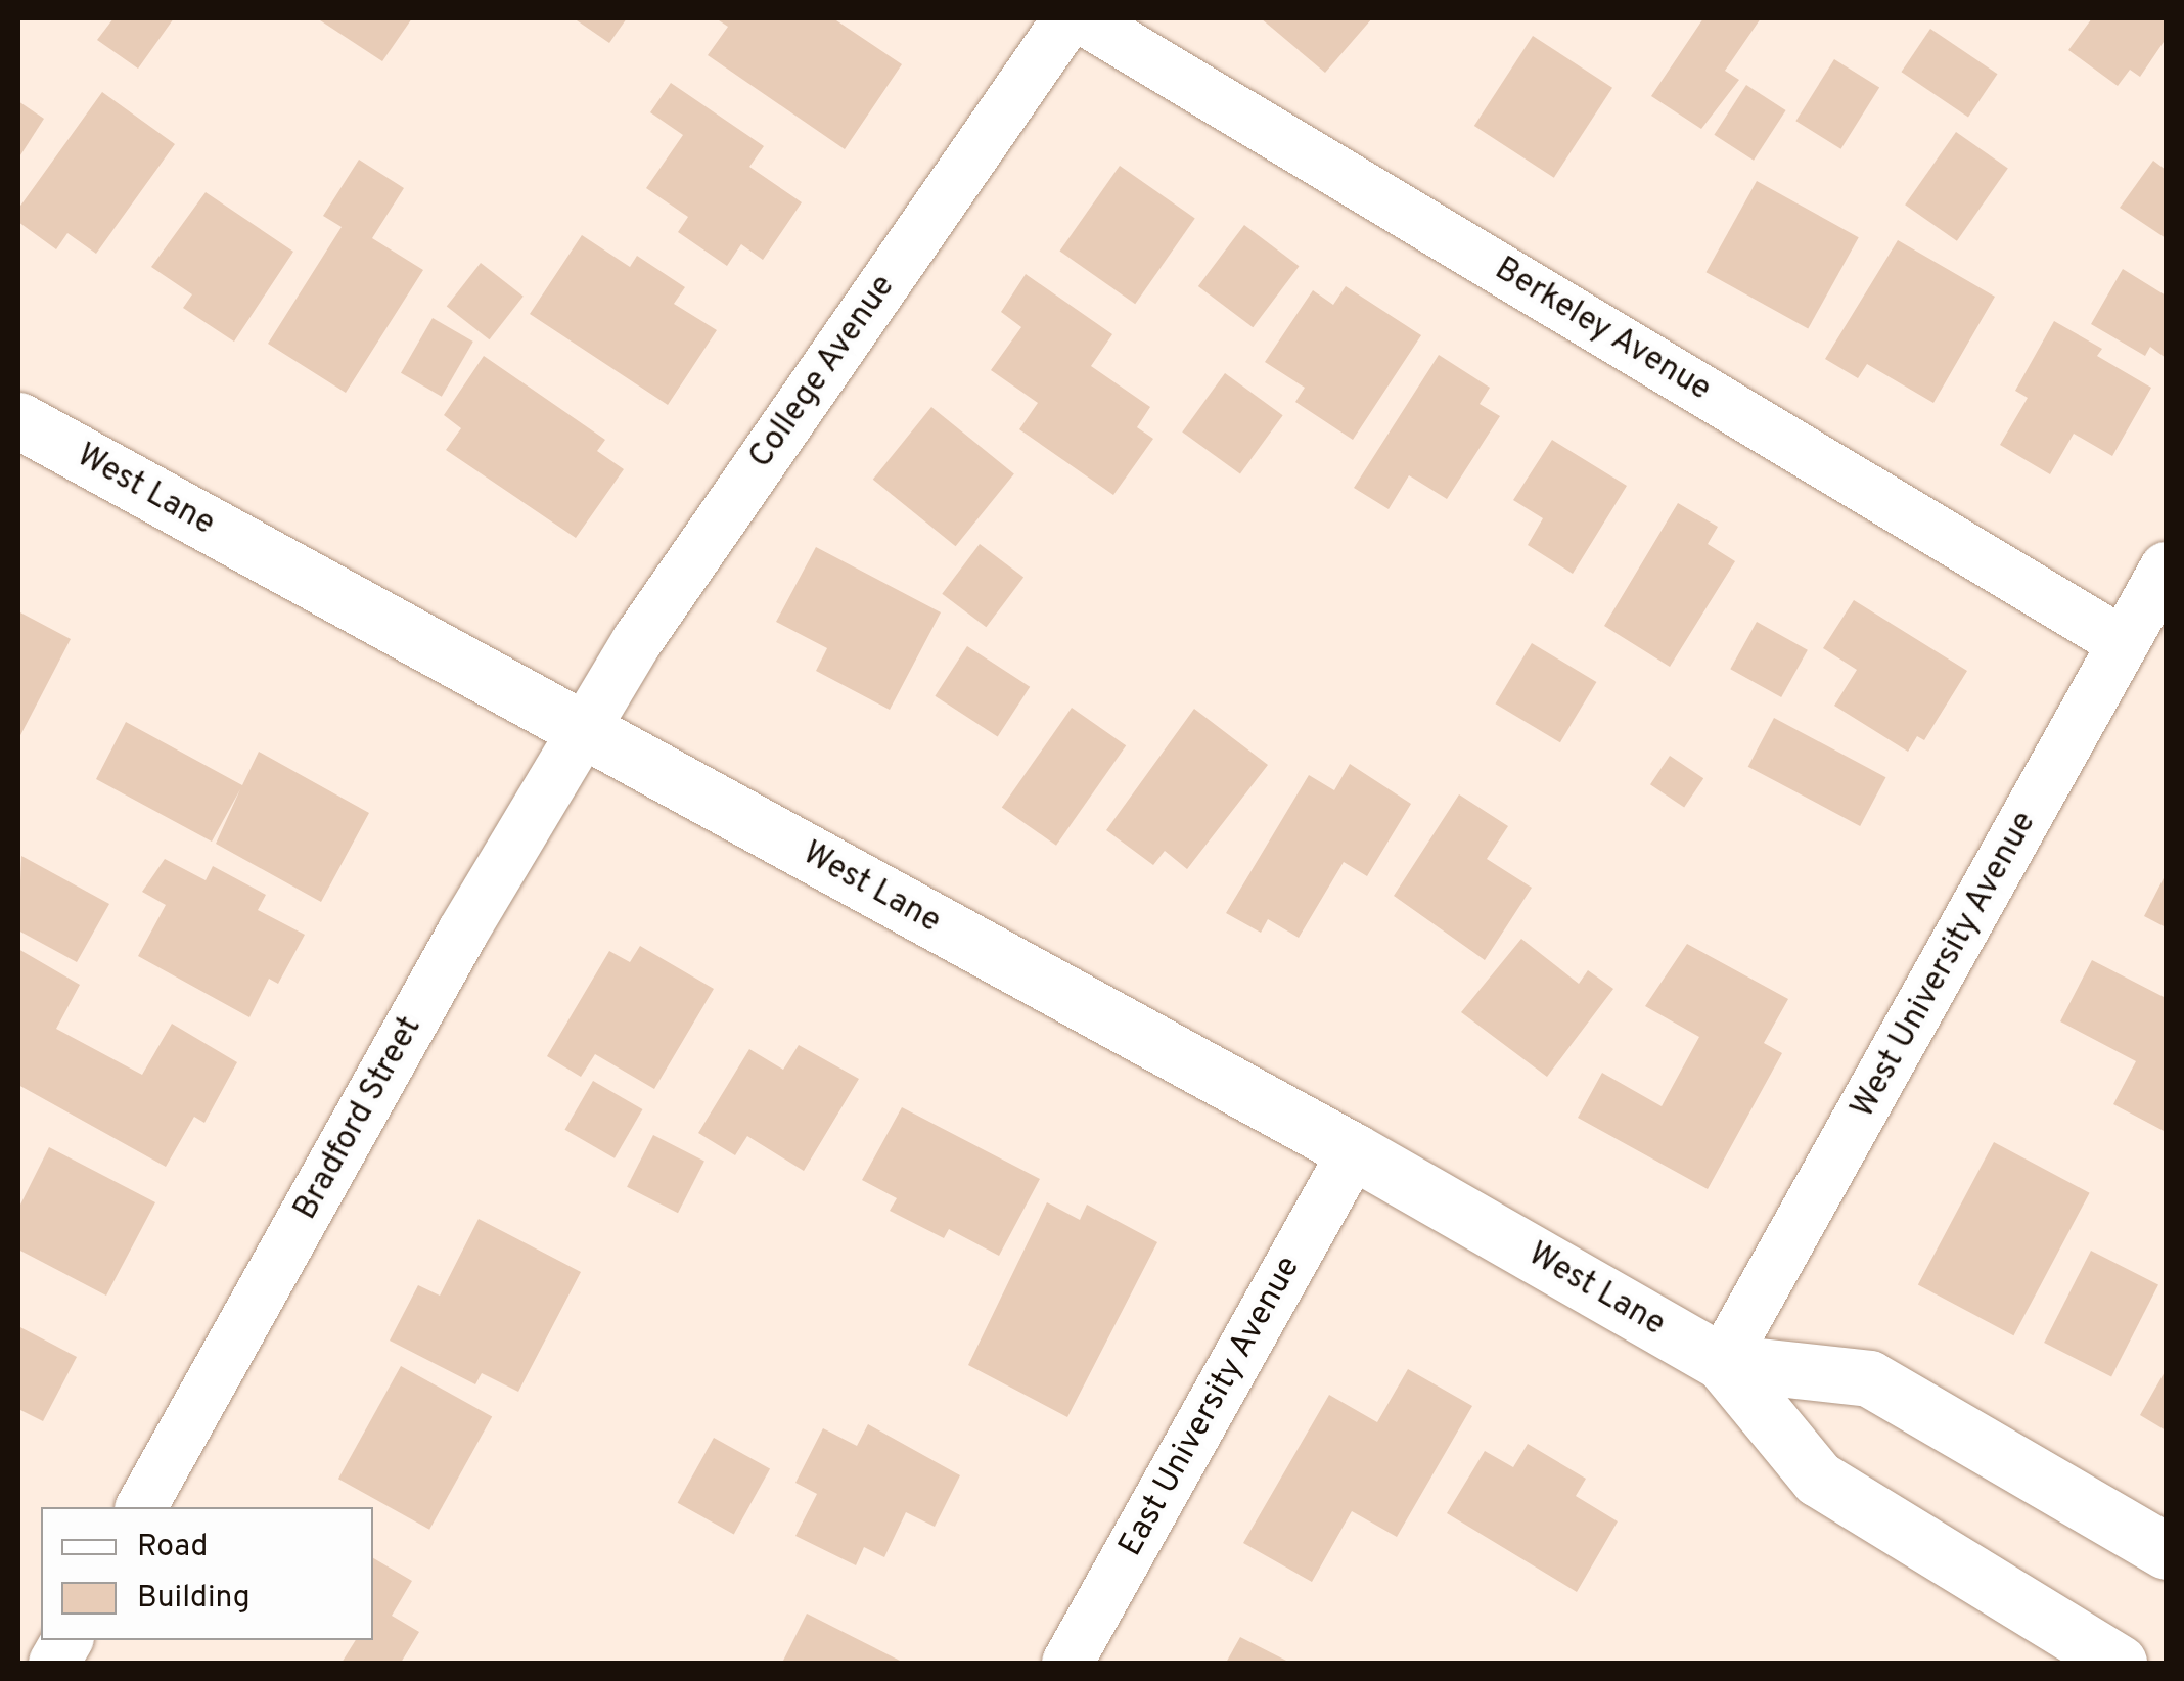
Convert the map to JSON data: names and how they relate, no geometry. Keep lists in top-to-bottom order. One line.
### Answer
{"streets":{"main road":["West Lane"],"street":["Berkeley Avenue","College Avenue","West University Avenue","Bradford Street","East University Avenue"]},"crossings":[["Berkeley Avenue","West University Avenue"],["College Avenue","West Lane"],["College Avenue","Bradford Street"],["West Lane","West University Avenue"],["West Lane","Bradford Street"],["West Lane","East University Avenue"]],"legend":["Road","Building"]}
